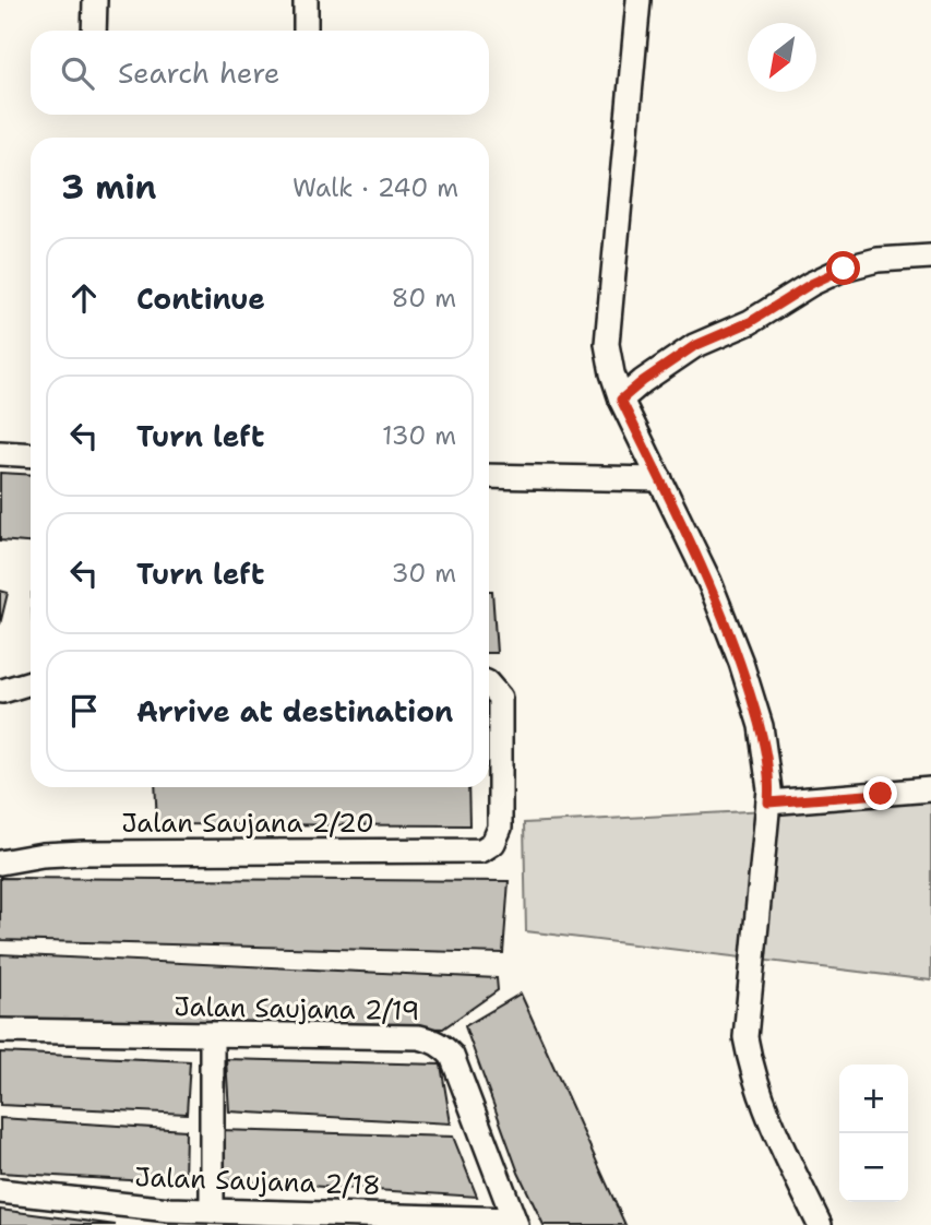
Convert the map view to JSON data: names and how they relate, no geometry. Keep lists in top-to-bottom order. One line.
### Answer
{"streets":{"street":["Jalan Saujana 2/20","Jalan Saujana 2/19","Jalan Saujana 2/18"]},"crossings":[["Jalan Saujana 2/19","Jalan Saujana 2/18"]],"north":"bottom left","page":{"search":"Search here","heading":["3 min","Walk · 240 m"],"list":[["Continue","80 m"],["Turn left","130 m"],["Turn left","30 m"],"Arrive at destination"],"map_buttons":["+","−"]}}
